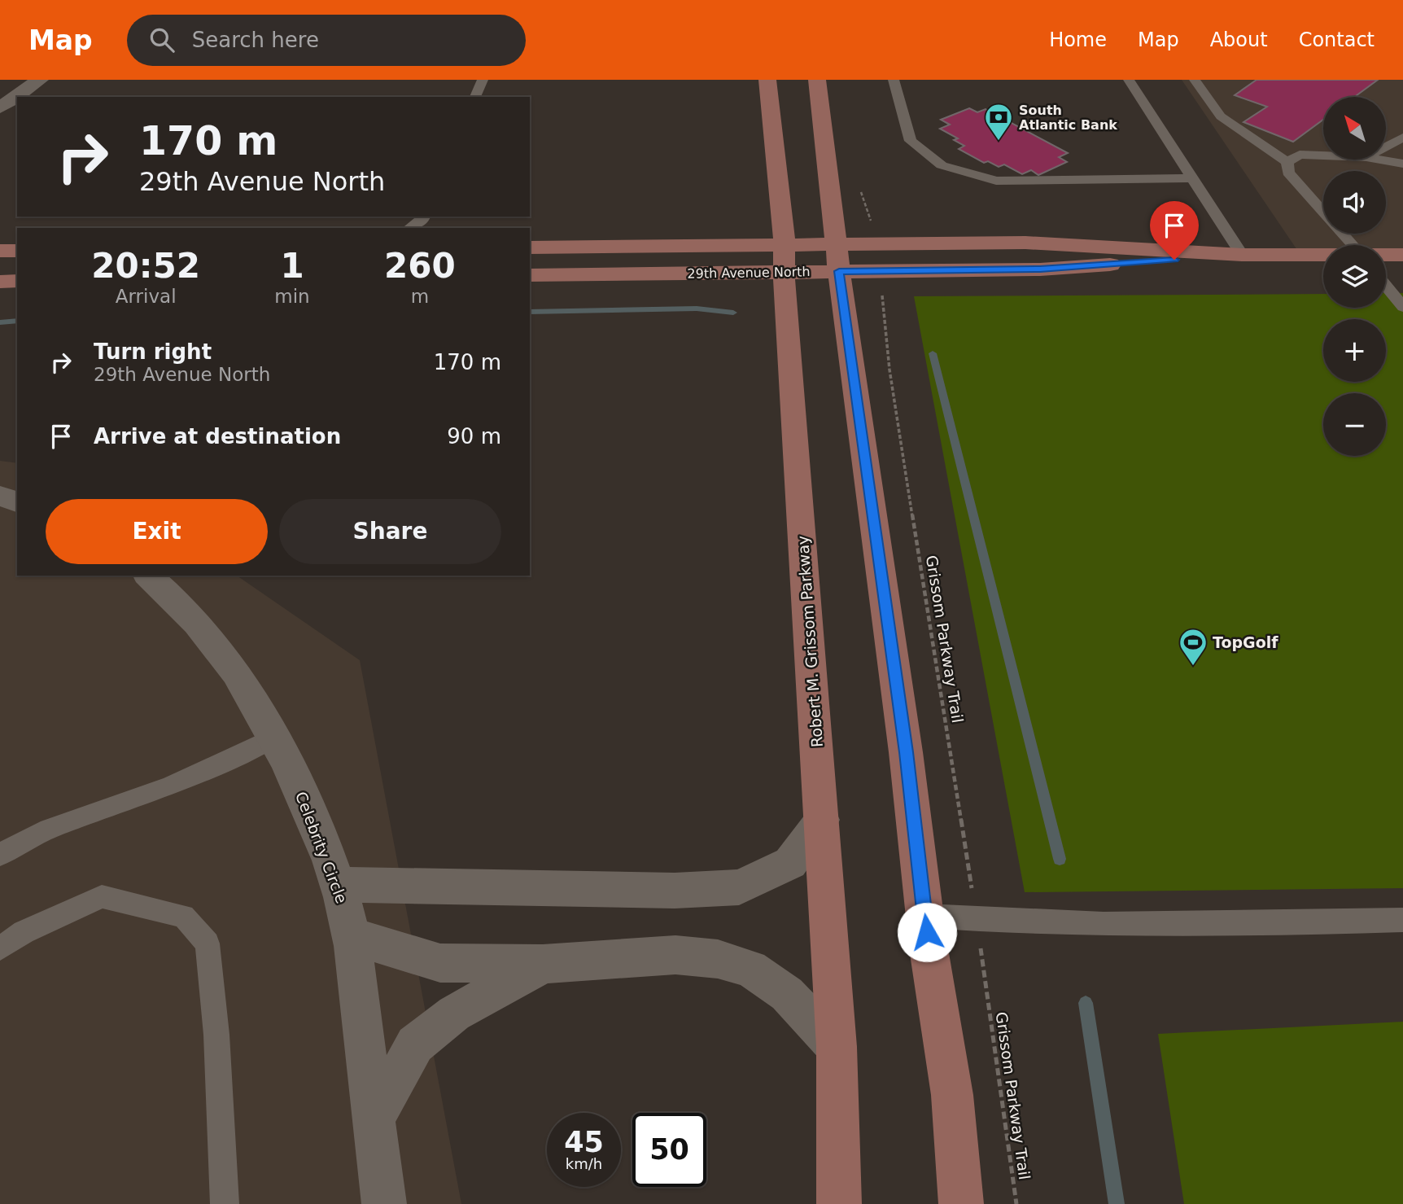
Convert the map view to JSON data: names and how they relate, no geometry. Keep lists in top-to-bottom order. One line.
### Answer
{"streets":{"main road":["29th Avenue North","Robert M. Grissom Parkway"],"street":["Celebrity Circle"],"path":["Grissom Parkway Trail"]},"crossings":[["29th Avenue North","Grissom Parkway Trail"],["29th Avenue North","Robert M. Grissom Parkway"]],"places":{"bank":["South Atlantic Bank"],"sports":["TopGolf"]},"north":"top left","page":{"header":"Map","search":"Search here","nav":["Home","Map","About","Contact"],"map_buttons":["+","−"],"turn":["170 m","29th Avenue North"],"eta":["20:52","Arrival","1","min","260","m"],"list":[{"name":"Turn right","note":"29th Avenue North","value":"170 m"},{"name":"Arrive at destination","value":"90 m"}],"buttons":["Exit","Share"],"speed":"45 km/h","limit":"50"}}
